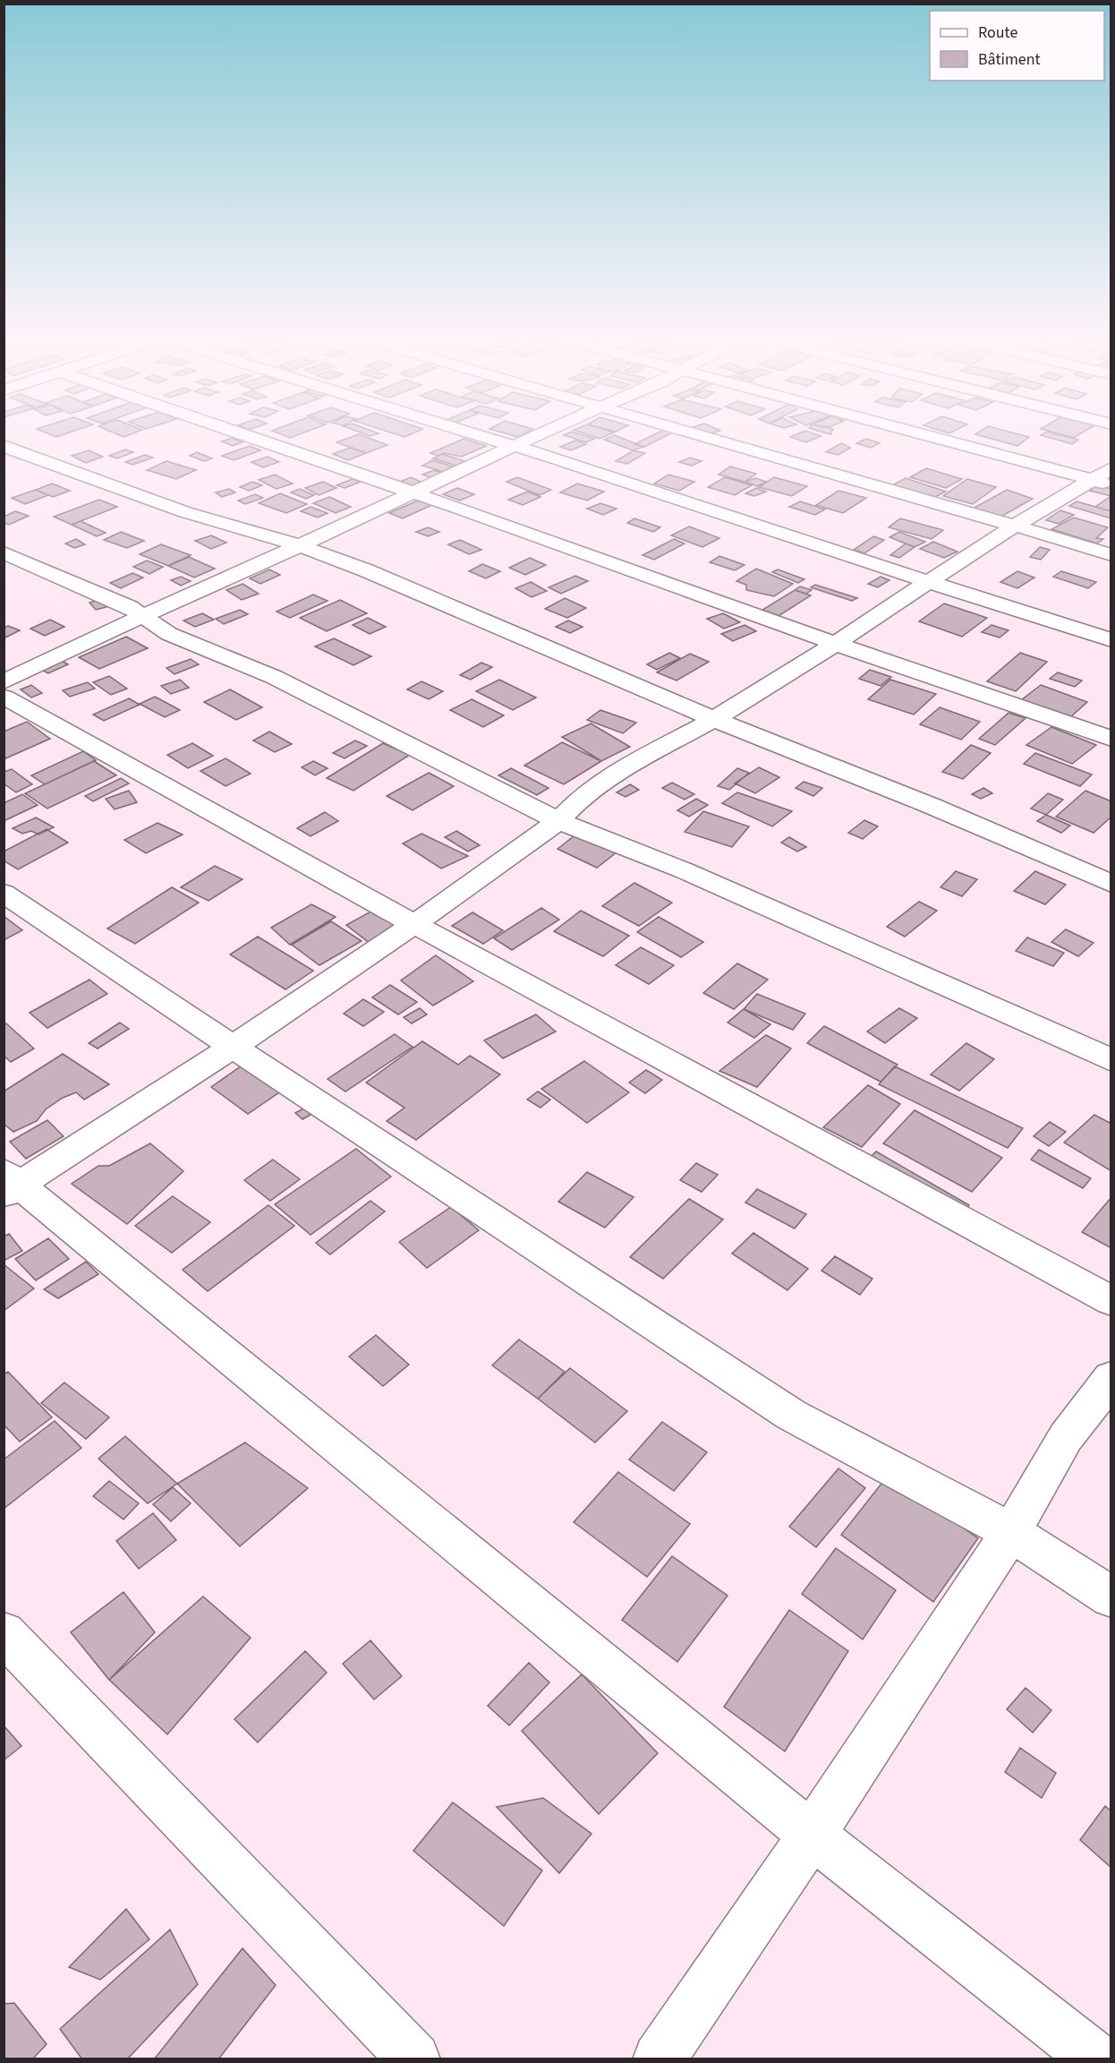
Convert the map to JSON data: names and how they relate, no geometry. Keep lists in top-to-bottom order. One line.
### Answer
{"legend":["Route","Bâtiment"]}
